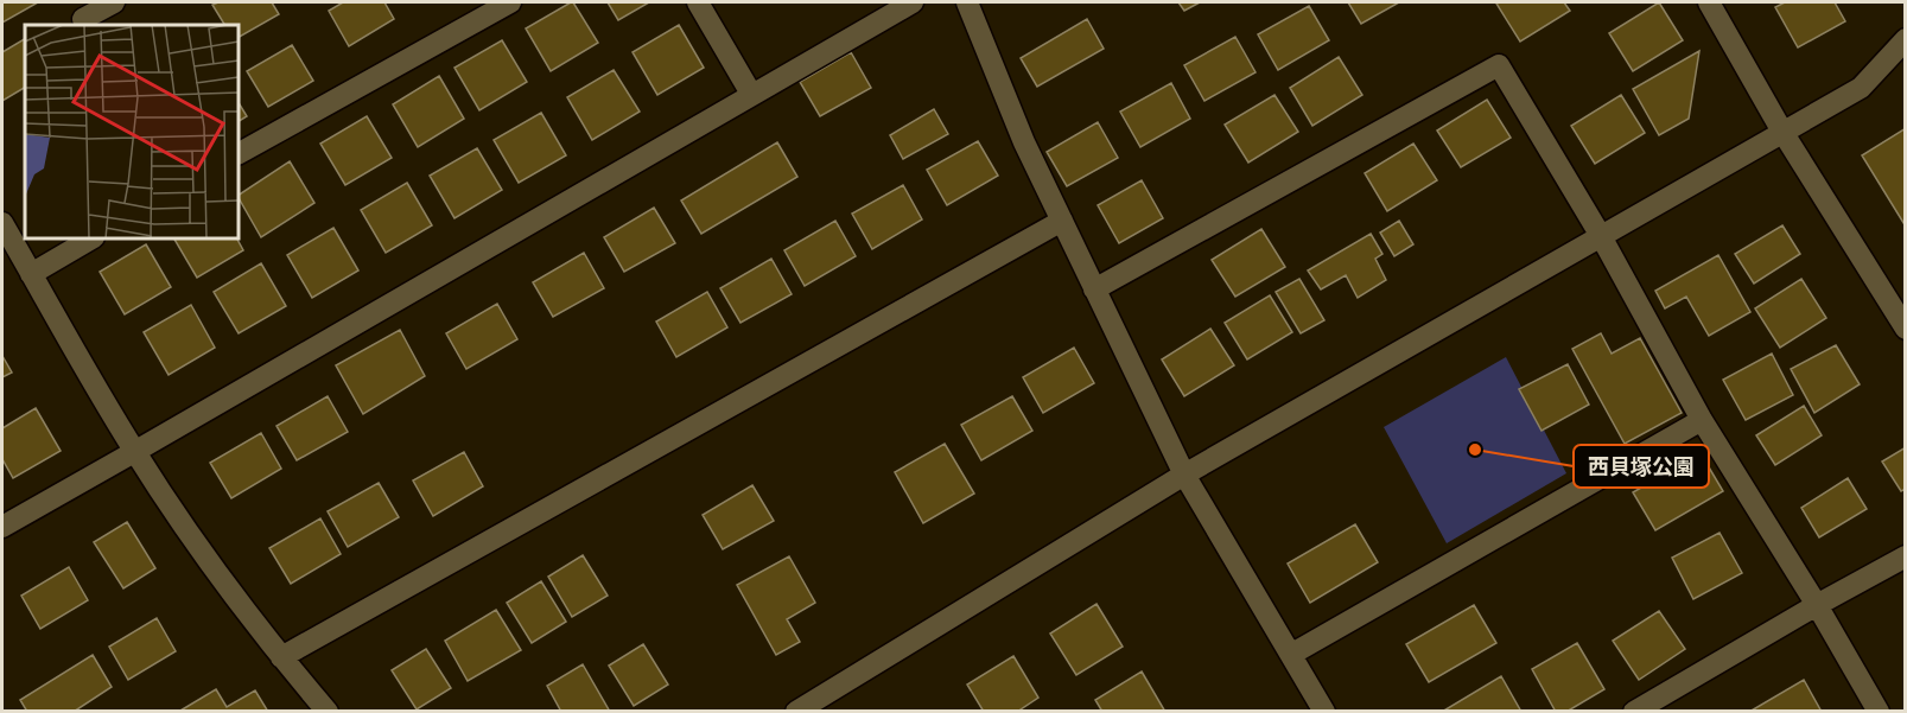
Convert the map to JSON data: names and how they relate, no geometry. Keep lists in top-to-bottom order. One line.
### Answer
{"places":["西貝塚公園"]}
